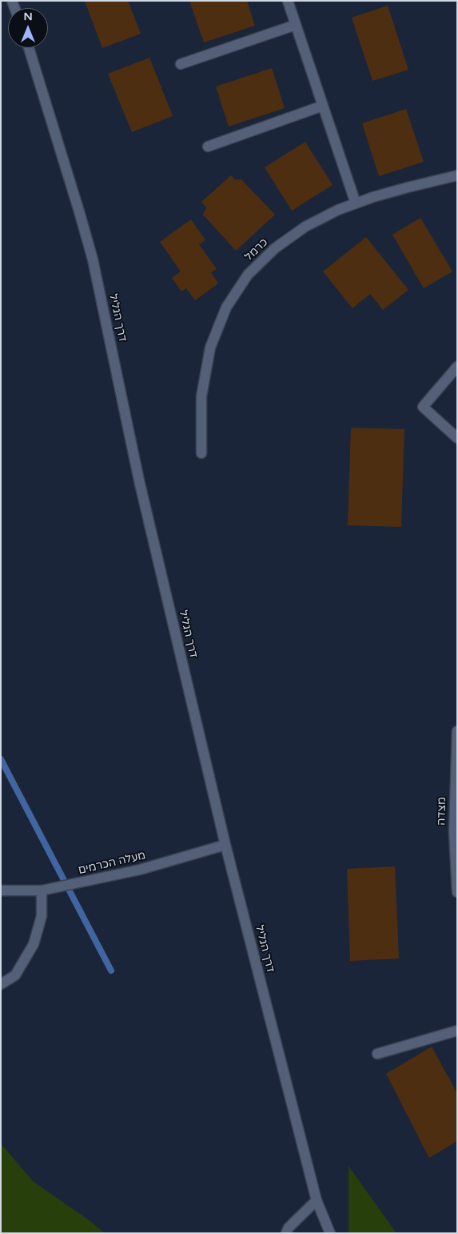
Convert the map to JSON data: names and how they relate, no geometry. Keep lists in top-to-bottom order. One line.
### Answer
{"streets":{"street":["כרמל","דרך הגליל","מצדה","מעלה הכרמים"]},"crossings":[["דרך הגליל","מעלה הכרמים"]],"north":"top"}
